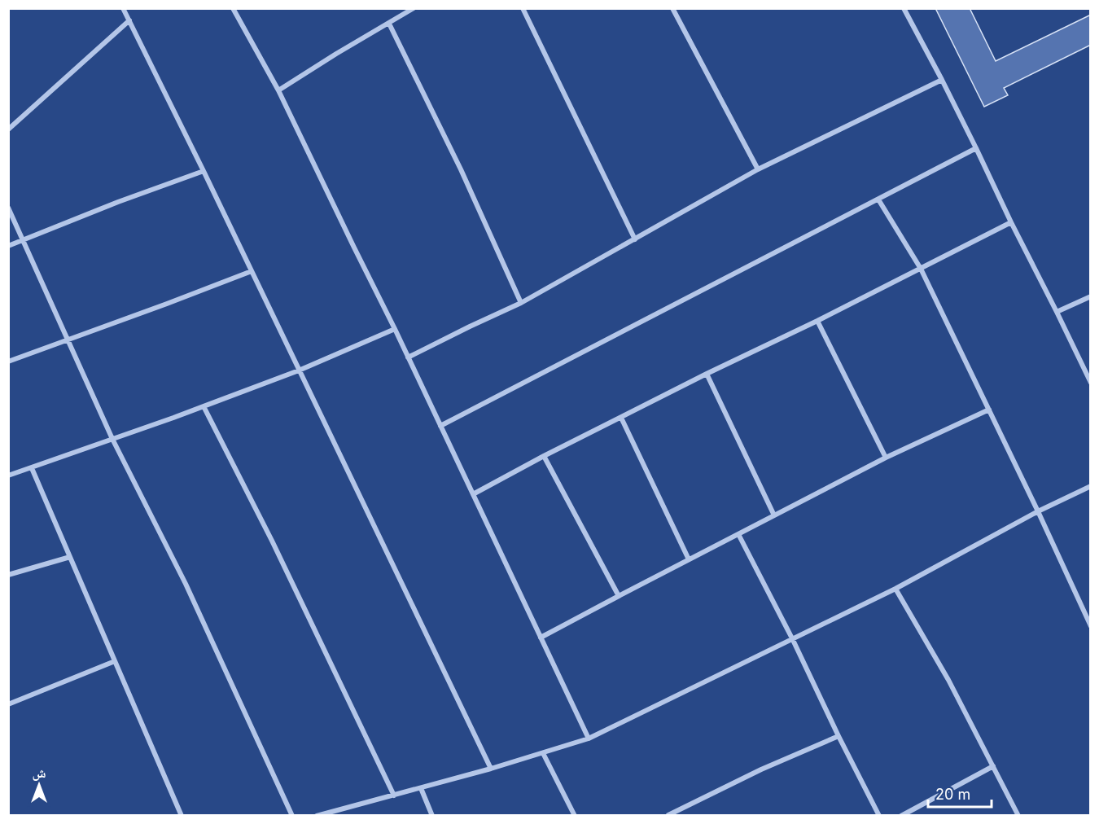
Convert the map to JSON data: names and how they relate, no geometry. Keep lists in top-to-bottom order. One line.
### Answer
{"scale_bar":"20 m","north":"top"}
